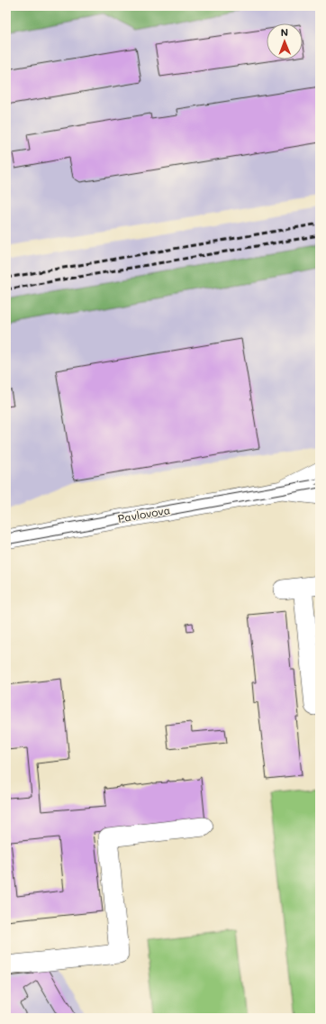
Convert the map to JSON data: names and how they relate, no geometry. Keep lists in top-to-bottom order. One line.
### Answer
{"streets":{"street":["Pavlovova"]},"north":"top"}
